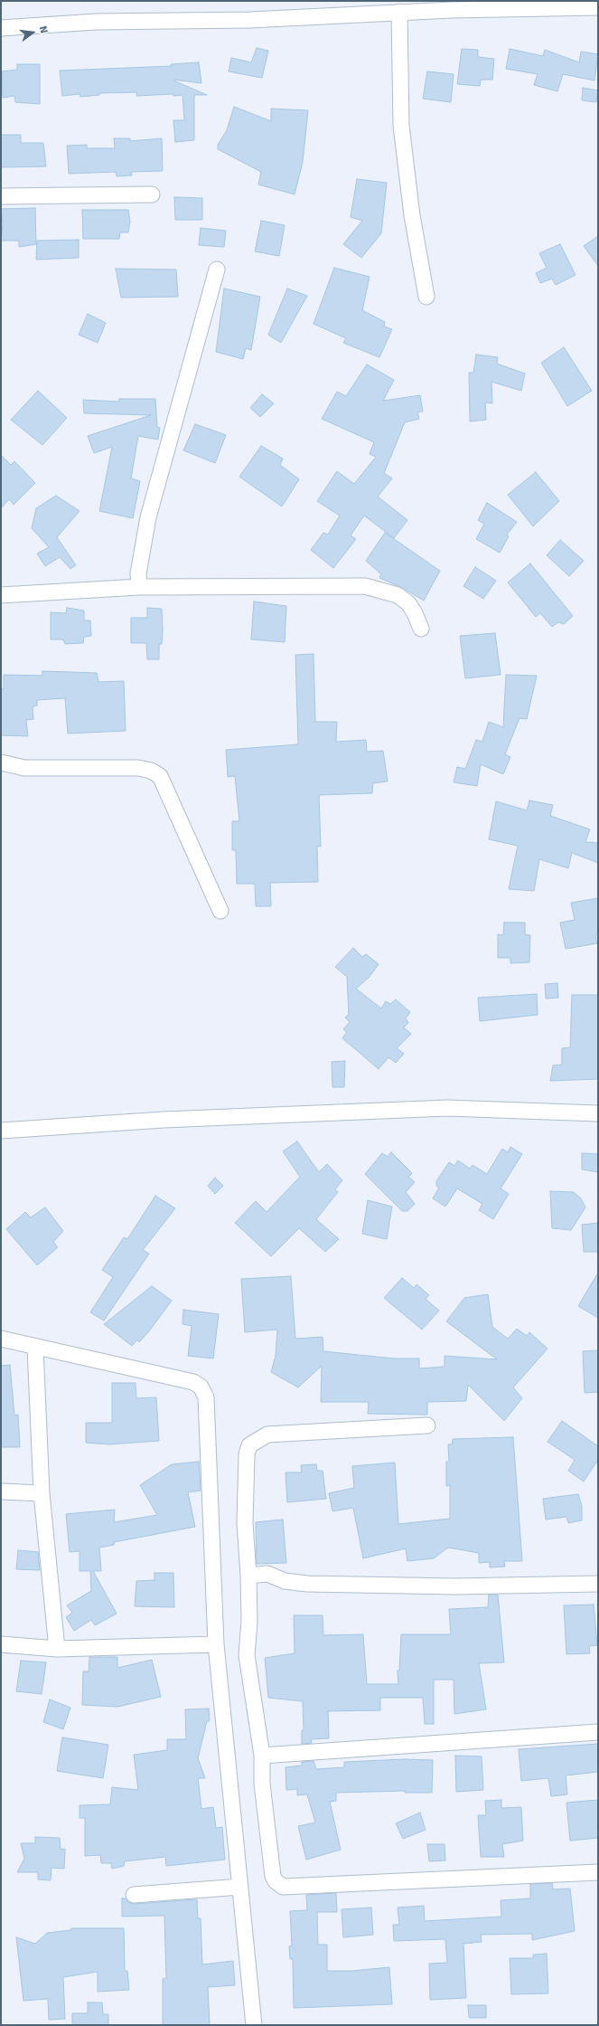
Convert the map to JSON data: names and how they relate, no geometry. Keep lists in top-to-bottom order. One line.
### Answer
{"north":"right"}
